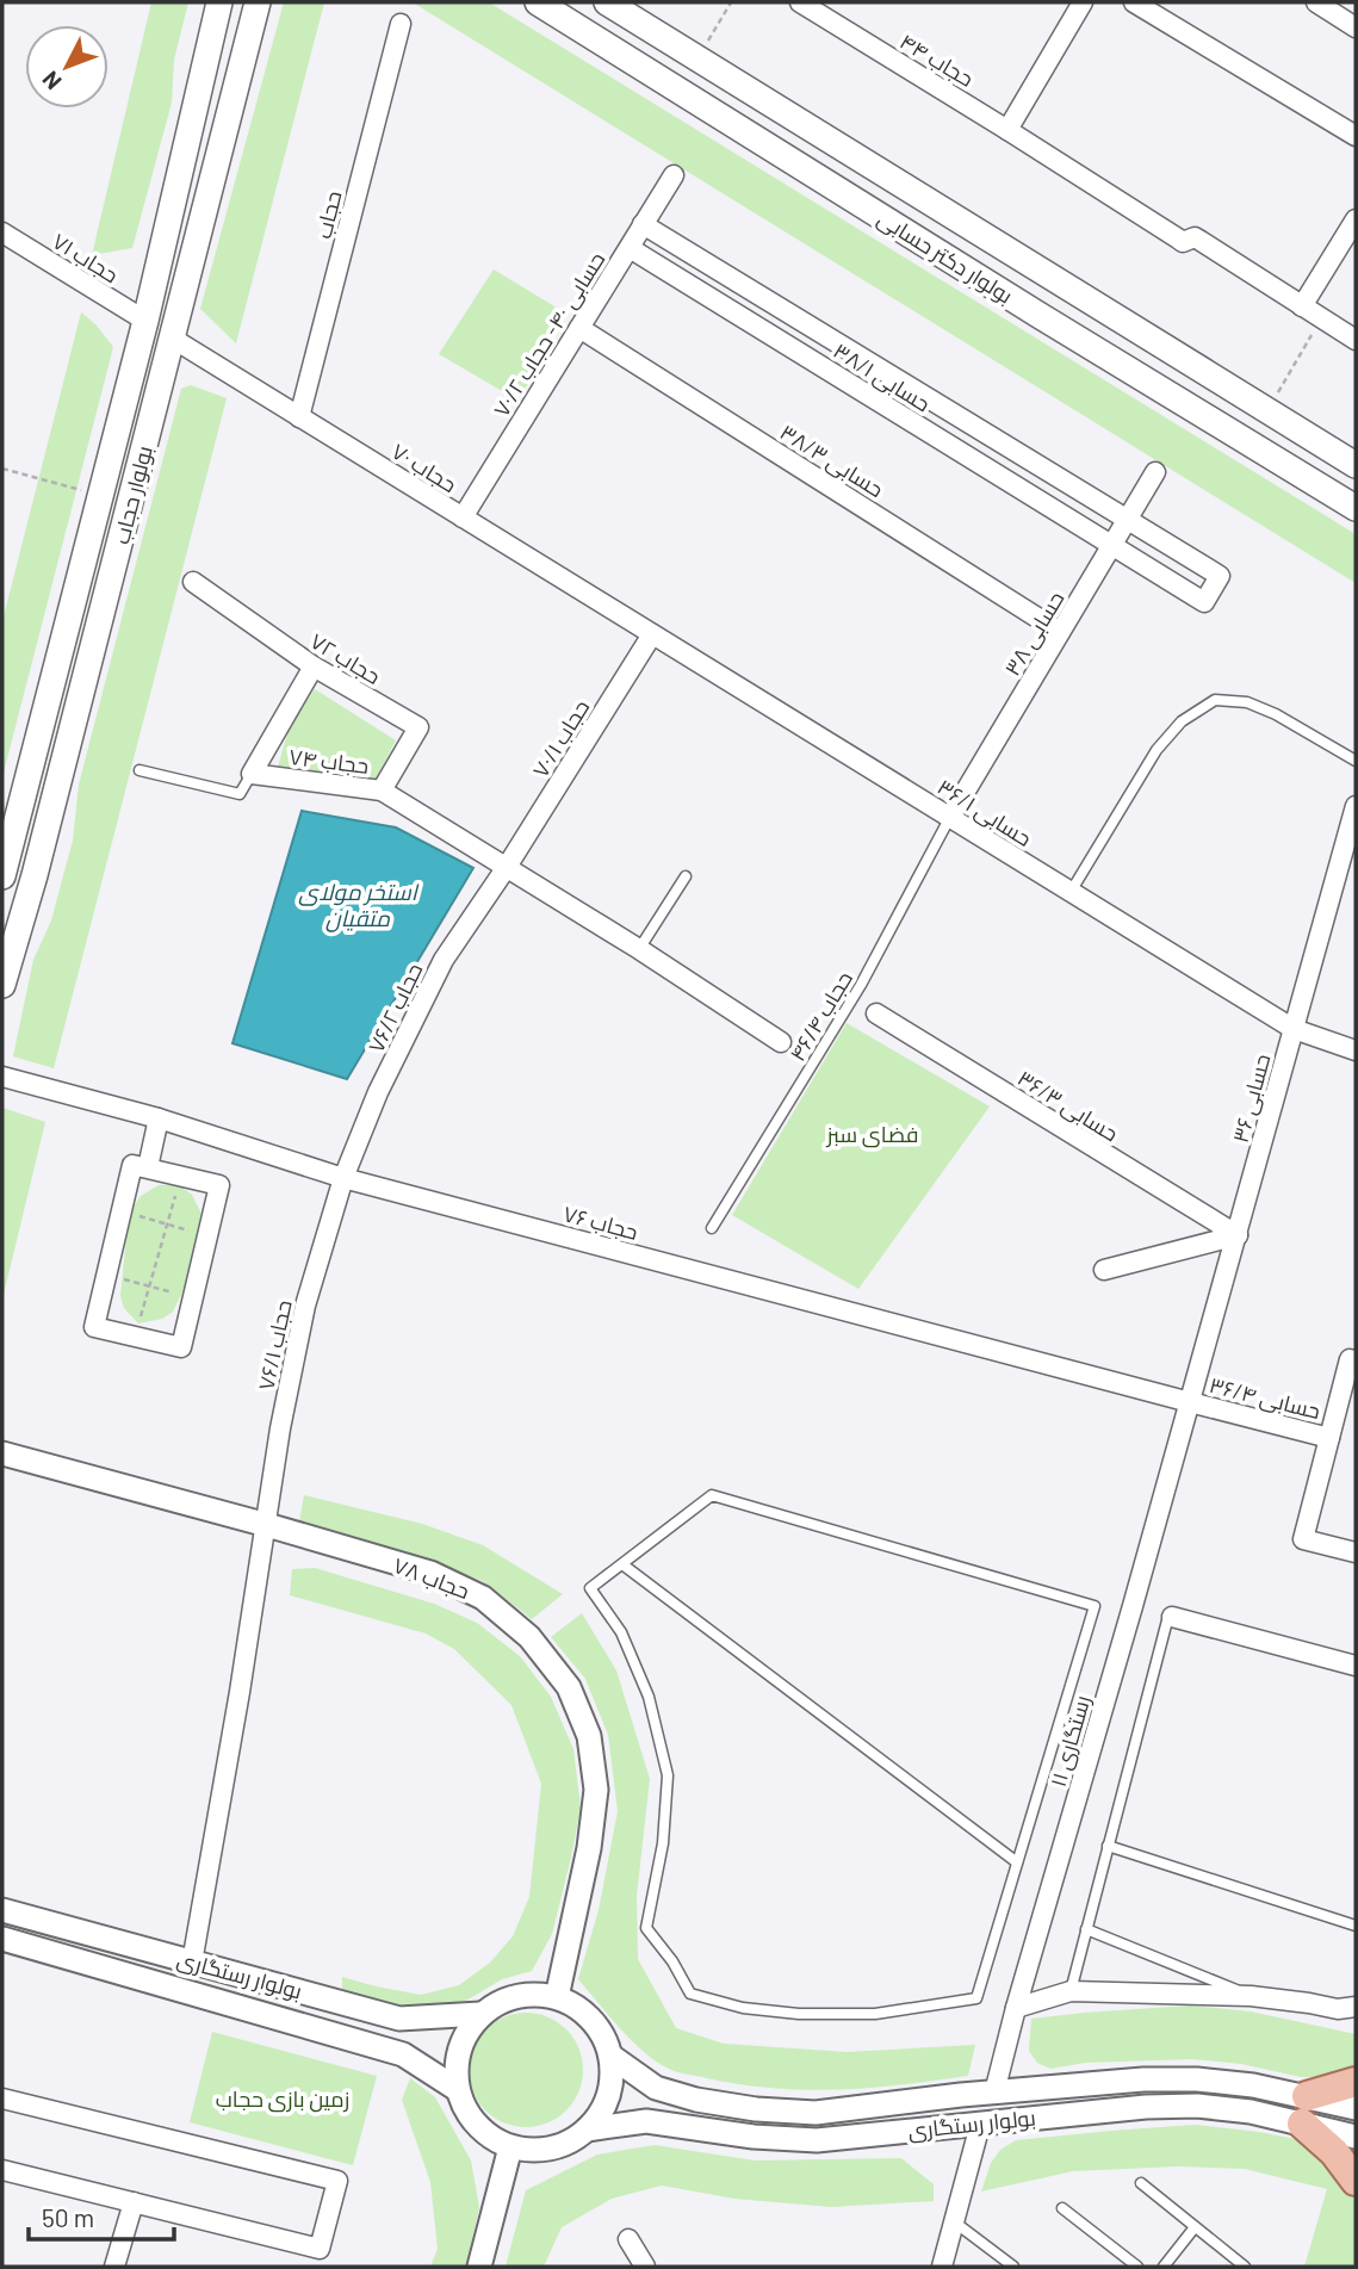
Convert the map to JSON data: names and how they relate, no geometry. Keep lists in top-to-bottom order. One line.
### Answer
{"streets":{"main road":["بولوار دکتر حسابی","بولوار حجاب"],"street":["حجاب ۴۴","حجاب","حجاب ۷۱","حسابی ۴۰- حجاب ۷۰/۲","حسابی ۳۸/۱","حسابی ۳۸/۳","حجاب ۷۰","حسابی ۳۸","حجاب ۷۲","حجاب ۷۰/۱","حجاب ۷۴","حسابی ۳۶/۱","حجاب ۷۶/۲","حسابی ۳۶","حسابی ۳۶/۳","حجاب ۷۶","حجاب ۷۶/۱","حسابی ۳۶/۴","حجاب ۷۸","رستگاری ۱۱","بولوار رستگاری"],"lane":["حجاب ۴۶/۴"]},"crossings":[["حجاب","حجاب ۷۰"],["حجاب ۷۱","بولوار حجاب"],["حسابی ۴۰- حجاب ۷۰/۲","حسابی ۳۸/۱"],["حسابی ۴۰- حجاب ۷۰/۲","حسابی ۳۸/۳"],["حسابی ۴۰- حجاب ۷۰/۲","حجاب ۷۰"],["حسابی ۳۸/۱","حسابی ۳۸"],["حسابی ۳۸/۳","حسابی ۳۸"],["حجاب ۷۰","بولوار حجاب"],["حجاب ۷۰","حجاب ۷۰/۱"],["حجاب ۷۰","حسابی ۳۶/۱"],["حسابی ۳۸","حسابی ۳۶/۱"],["حسابی ۳۸","حجاب ۴۶/۴"],["حجاب ۷۲","حجاب ۷۴"],["حجاب ۷۰/۱","حجاب ۷۴"],["حجاب ۷۰/۱","حسابی ۳۶/۱"],["حجاب ۷۰/۱","حجاب ۷۶/۲"],["حجاب ۷۴","حجاب ۷۶/۲"],["حسابی ۳۶/۱","حجاب ۴۶/۴"],["حسابی ۳۶/۱","حسابی ۳۶"],["حجاب ۷۶/۲","حجاب ۷۶"],["حجاب ۷۶/۲","حجاب ۷۶/۱"],["حسابی ۳۶","حسابی ۳۶/۳"],["حسابی ۳۶","حجاب ۷۶"],["حسابی ۳۶","حسابی ۳۶/۴"],["حسابی ۳۶","رستگاری ۱۱"],["حجاب ۷۶","حجاب ۷۶/۱"],["حجاب ۷۶","حسابی ۳۶/۴"],["حجاب ۷۶","رستگاری ۱۱"],["حجاب ۷۶/۱","حجاب ۷۸"],["حجاب ۷۶/۱","بولوار رستگاری"],["حسابی ۳۶/۴","رستگاری ۱۱"],["حجاب ۷۸","بولوار رستگاری"],["رستگاری ۱۱","بولوار رستگاری"]],"water":["استخر مولای متقیان"],"parks":["فضای سبز","زمین بازی حجاب"],"scale_bar":"50 m","north":"bottom left"}
